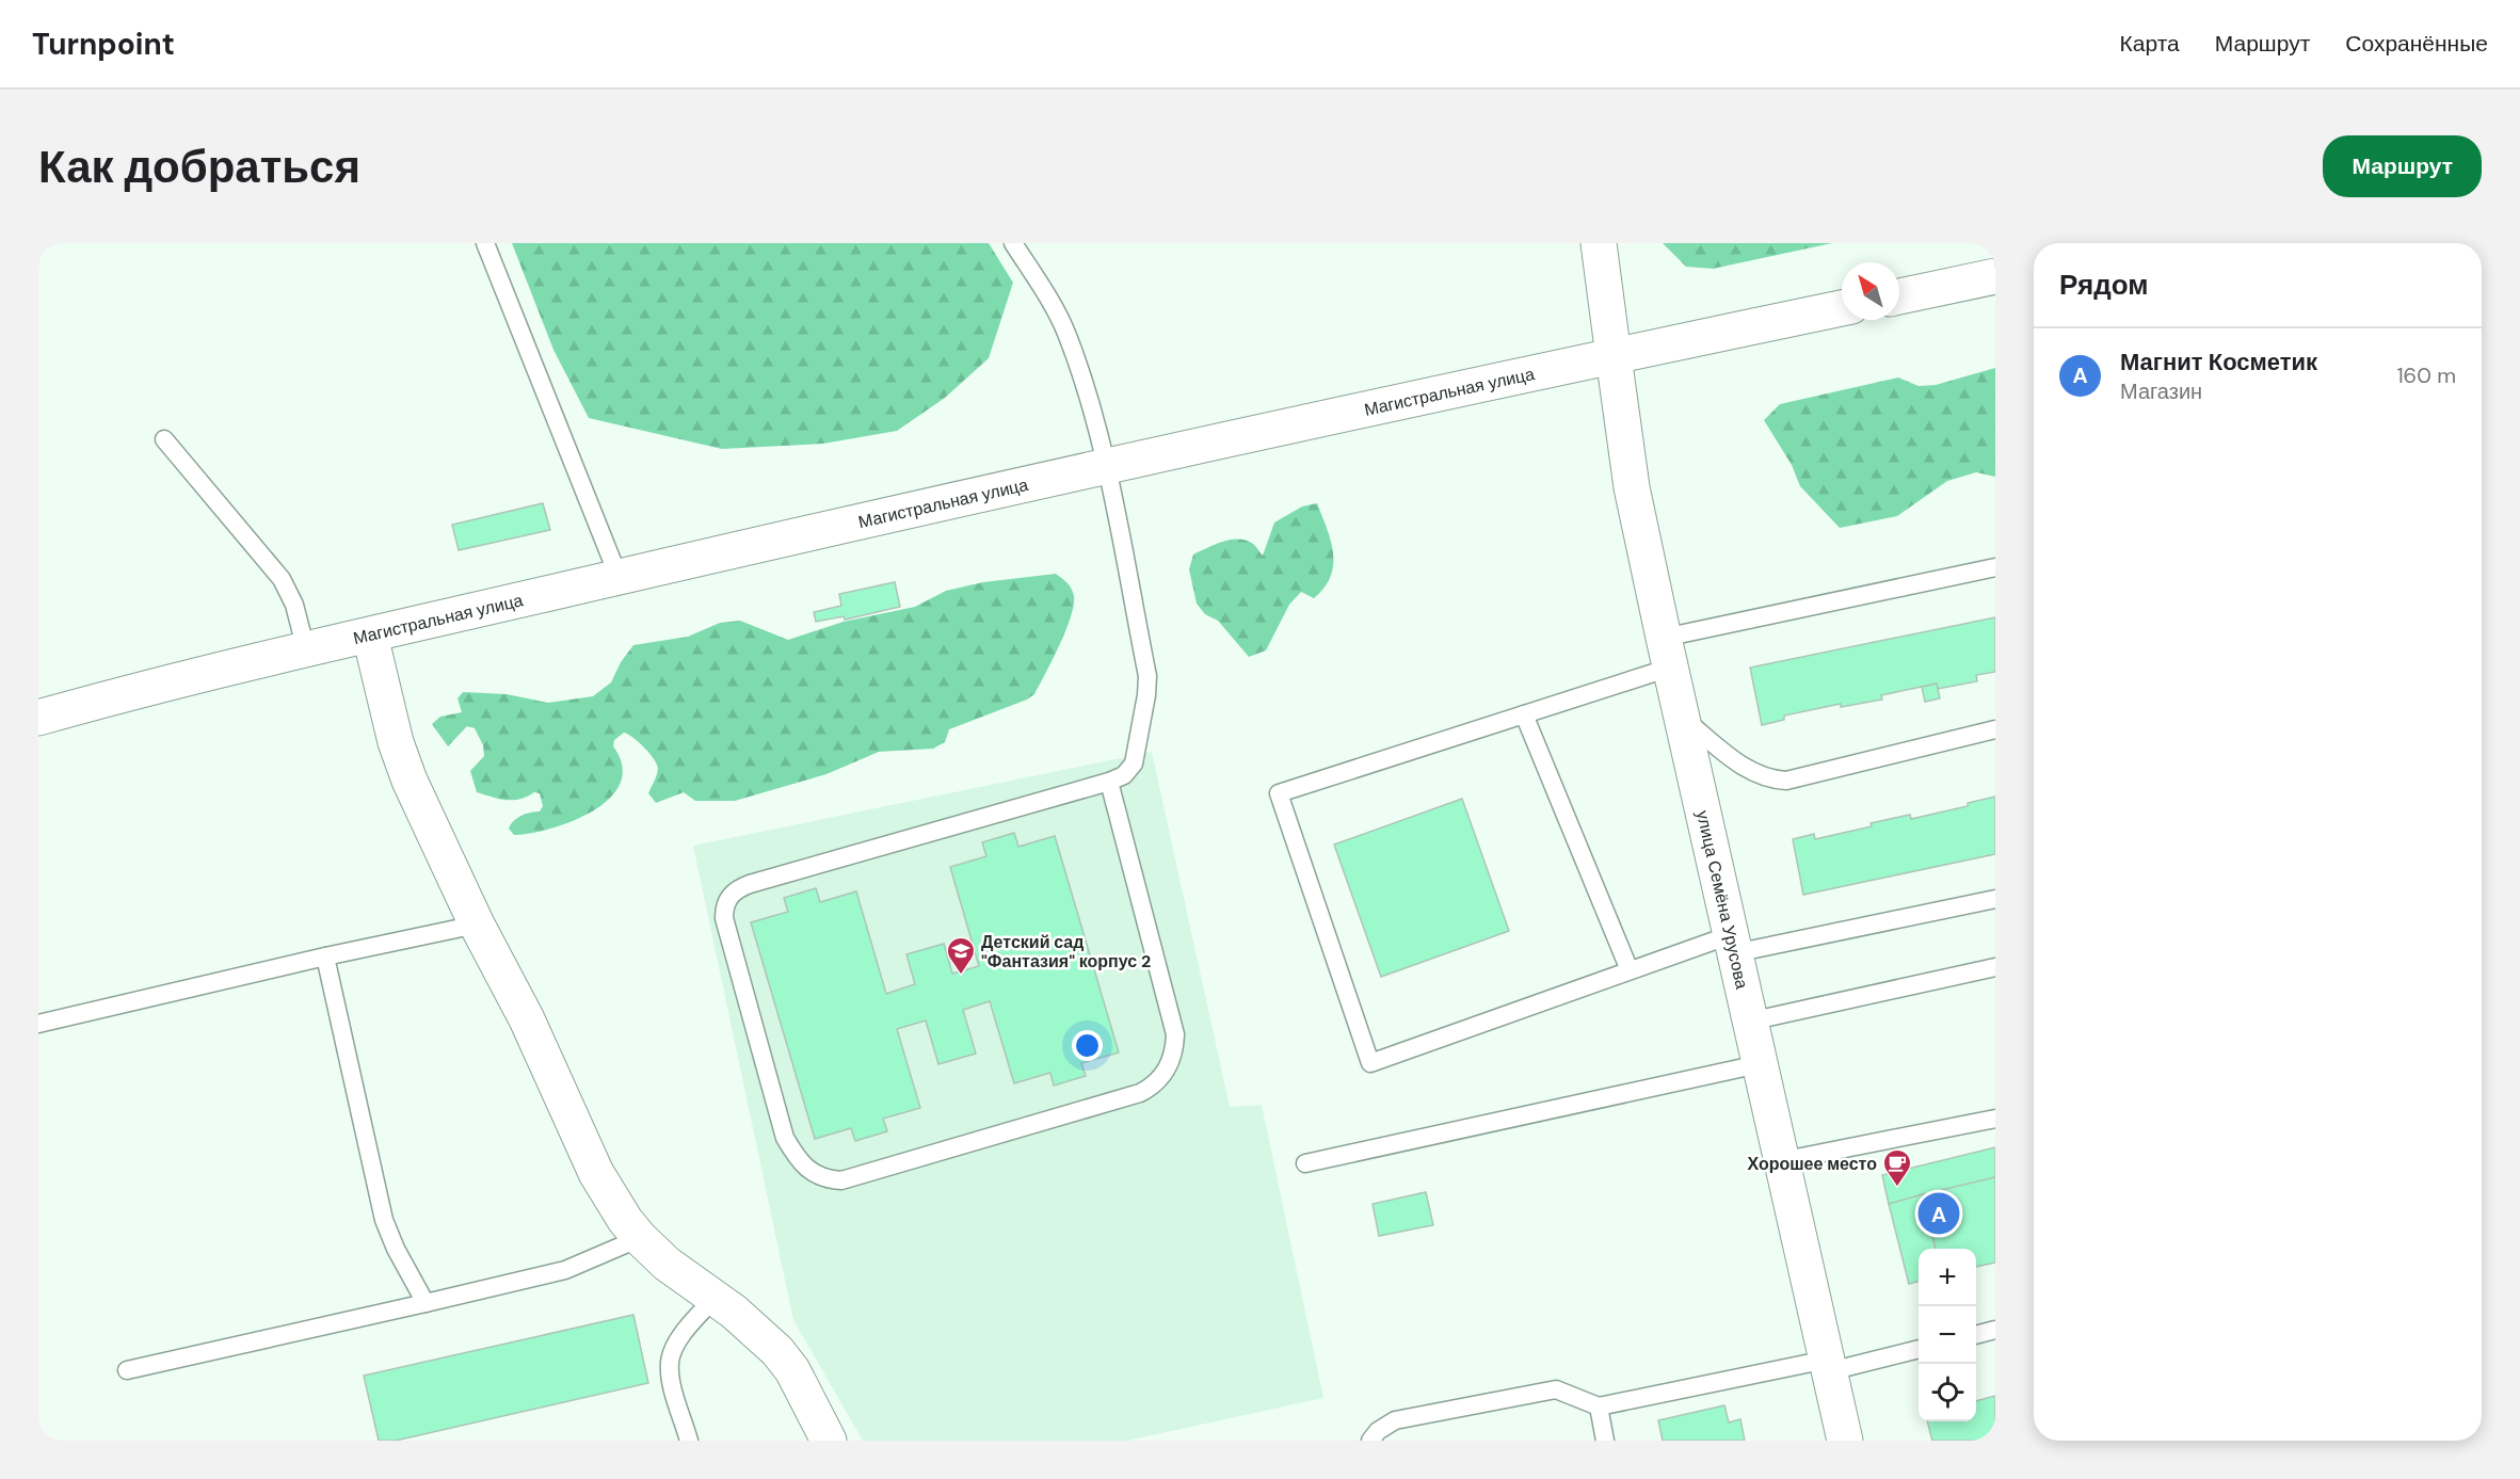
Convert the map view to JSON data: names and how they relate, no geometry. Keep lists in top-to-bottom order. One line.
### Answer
{"streets":{"street":["Магистральная улица","улица Семёна Урусова"]},"crossings":[["Магистральная улица","улица Семёна Урусова"]],"places":{"school or university":["Детский сад \"Фантазия\" корпус 2"],"cafe":["Хорошее место"]},"north":"top left","page":{"header":"Turnpoint","nav":["Карта","Маршрут","Сохранённые"],"buttons":"Маршрут","title":"Как добраться","heading":"Рядом","list":[{"mark":"A","name":"Магнит Косметик","note":"Магазин","value":"160 m"}],"pins":"A","map_buttons":["+","−"]}}
